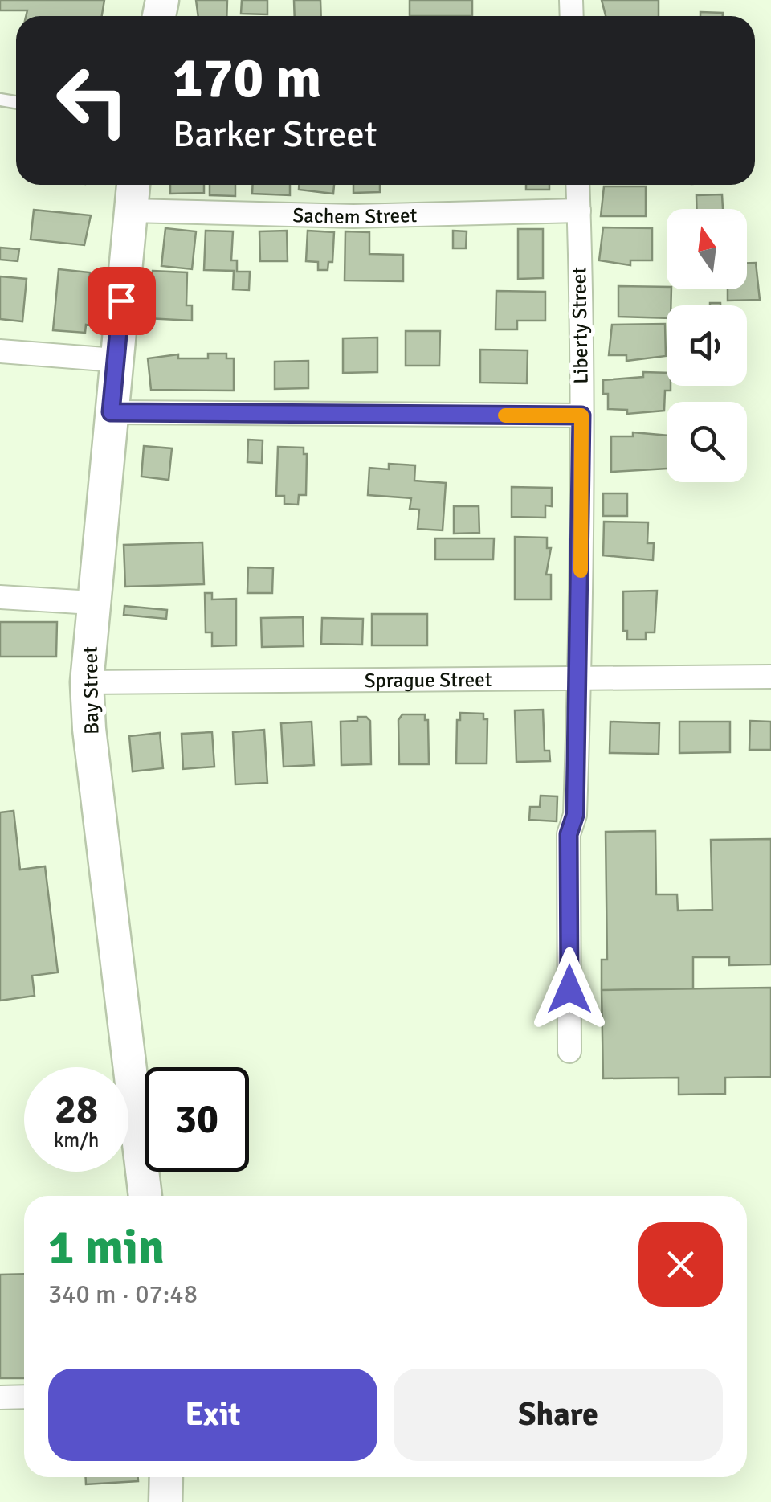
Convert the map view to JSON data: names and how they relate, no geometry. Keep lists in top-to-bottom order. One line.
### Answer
{"streets":{"main road":["Bay Street"],"street":["Sachem Street","Liberty Street","Sprague Street"]},"crossings":[["Sachem Street","Liberty Street"],["Sachem Street","Bay Street"],["Liberty Street","Sprague Street"],["Sprague Street","Bay Street"]],"north":"top","page":{"turn":["170 m","Barker Street"],"speed":"28 km/h","limit":"30","heading":["1 min","340 m · 07:48"],"buttons":["Exit","Share"]}}
